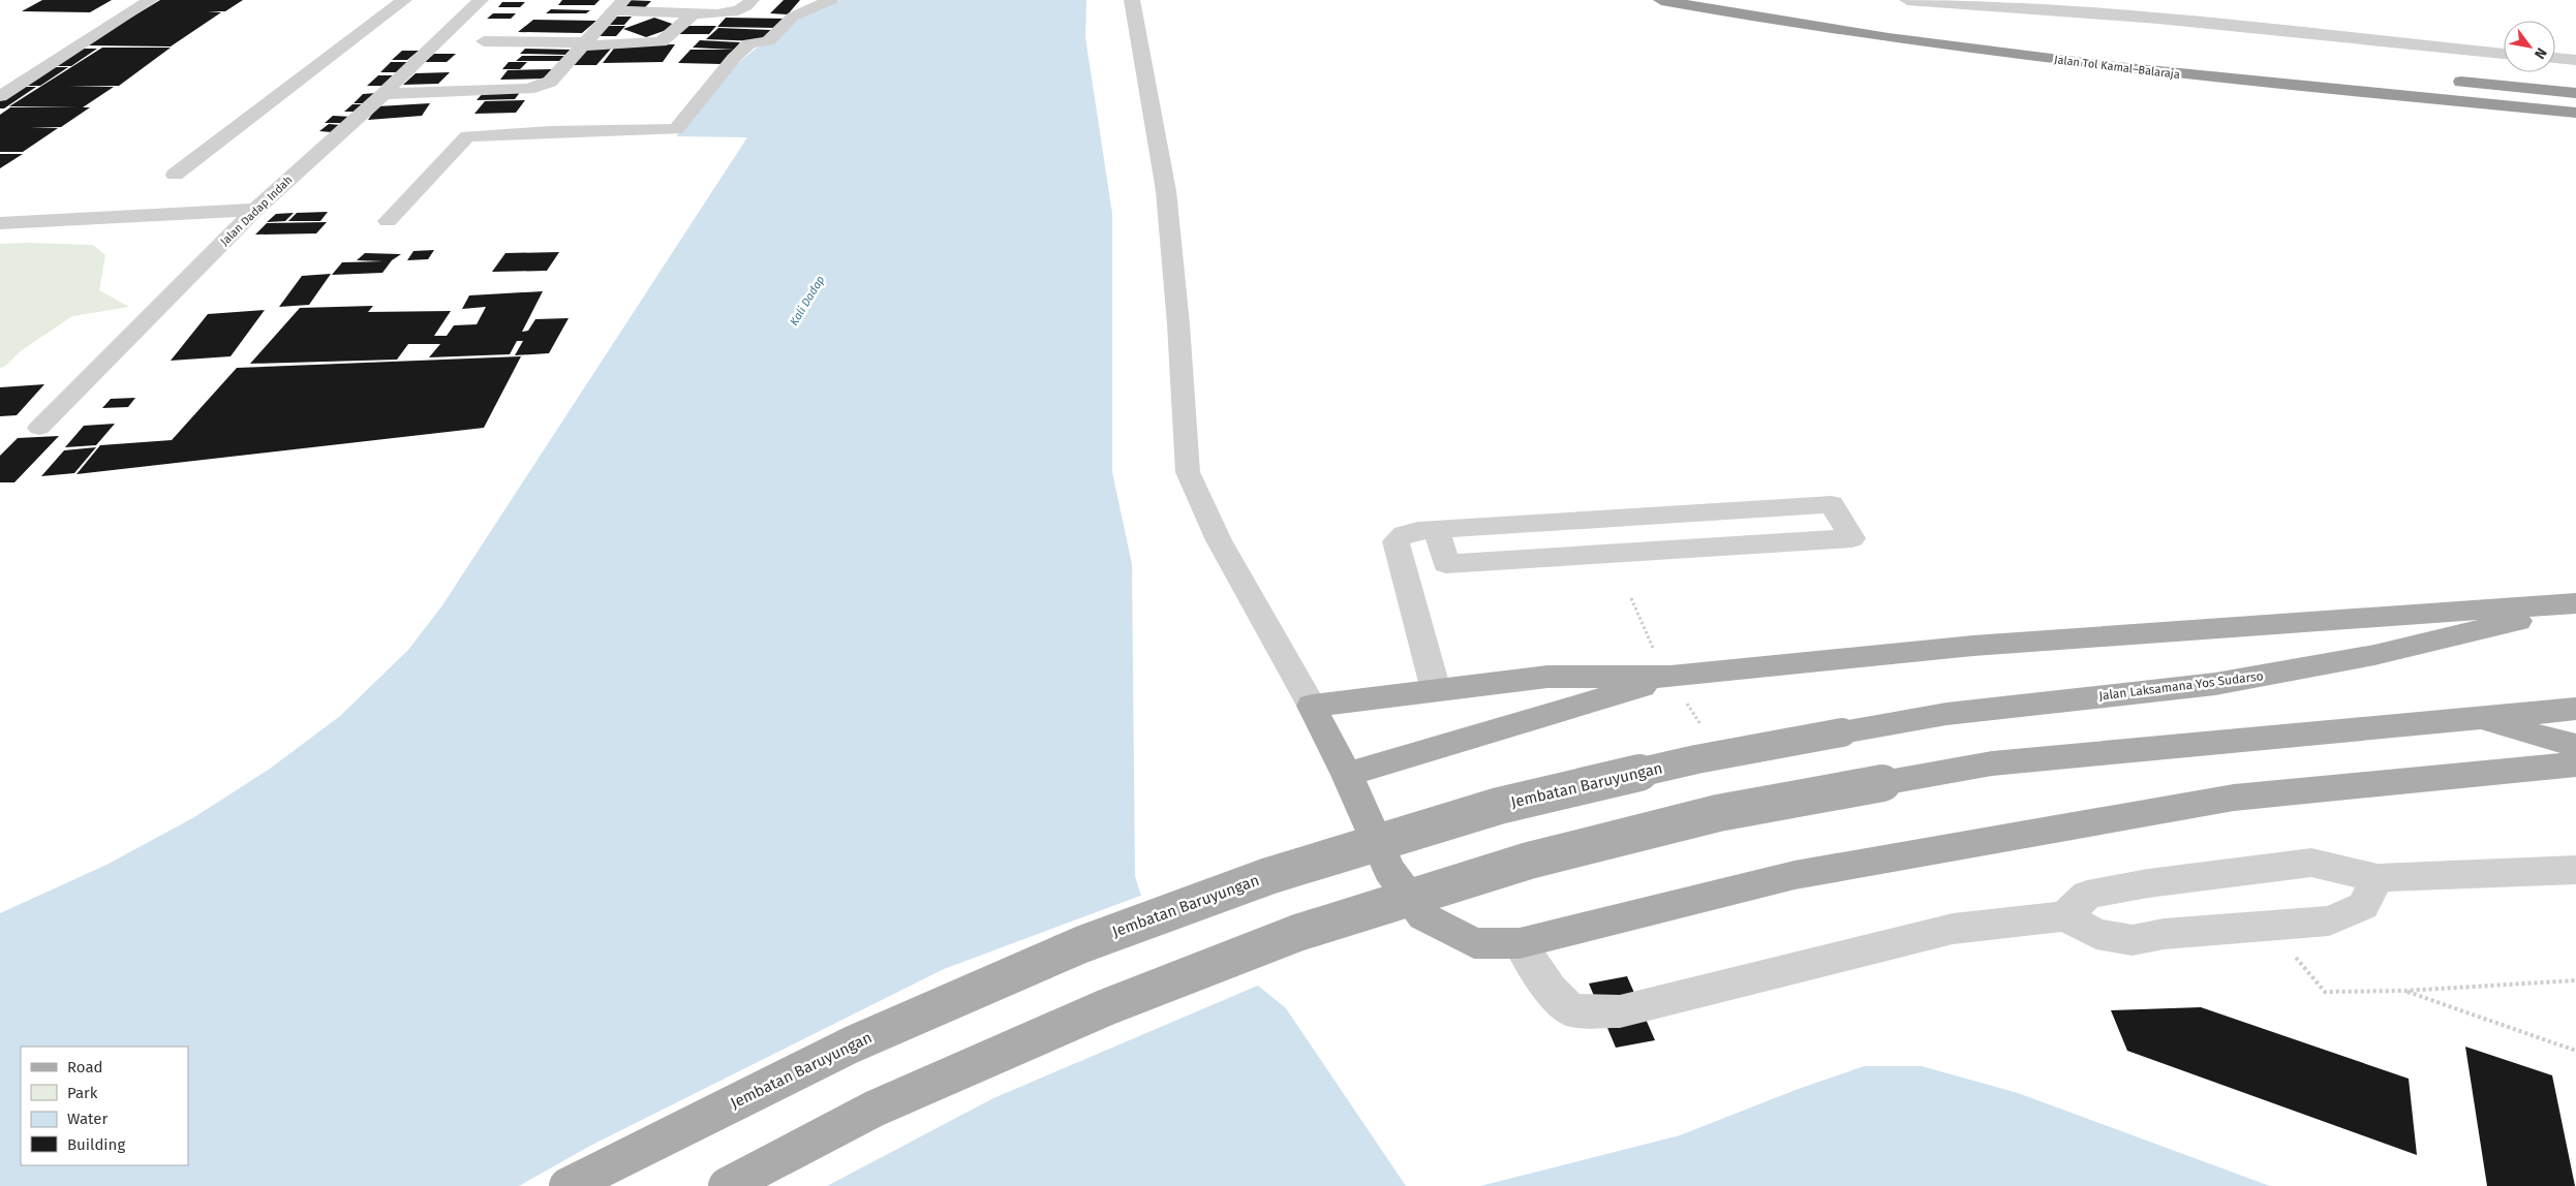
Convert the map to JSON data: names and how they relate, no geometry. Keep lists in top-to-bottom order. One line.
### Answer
{"streets":{"highway":["Jalan Tol Kamal–Balaraja"],"main road":["Jalan Laksamana Yos Sudarso","Jembatan Baruyungan"],"street":["Jalan Dadap Indah"]},"crossings":[["Jalan Laksamana Yos Sudarso","Jembatan Baruyungan"]],"water":["Kali Dadap"],"legend":["Road","Park","Water","Building"],"north":"bottom right"}
